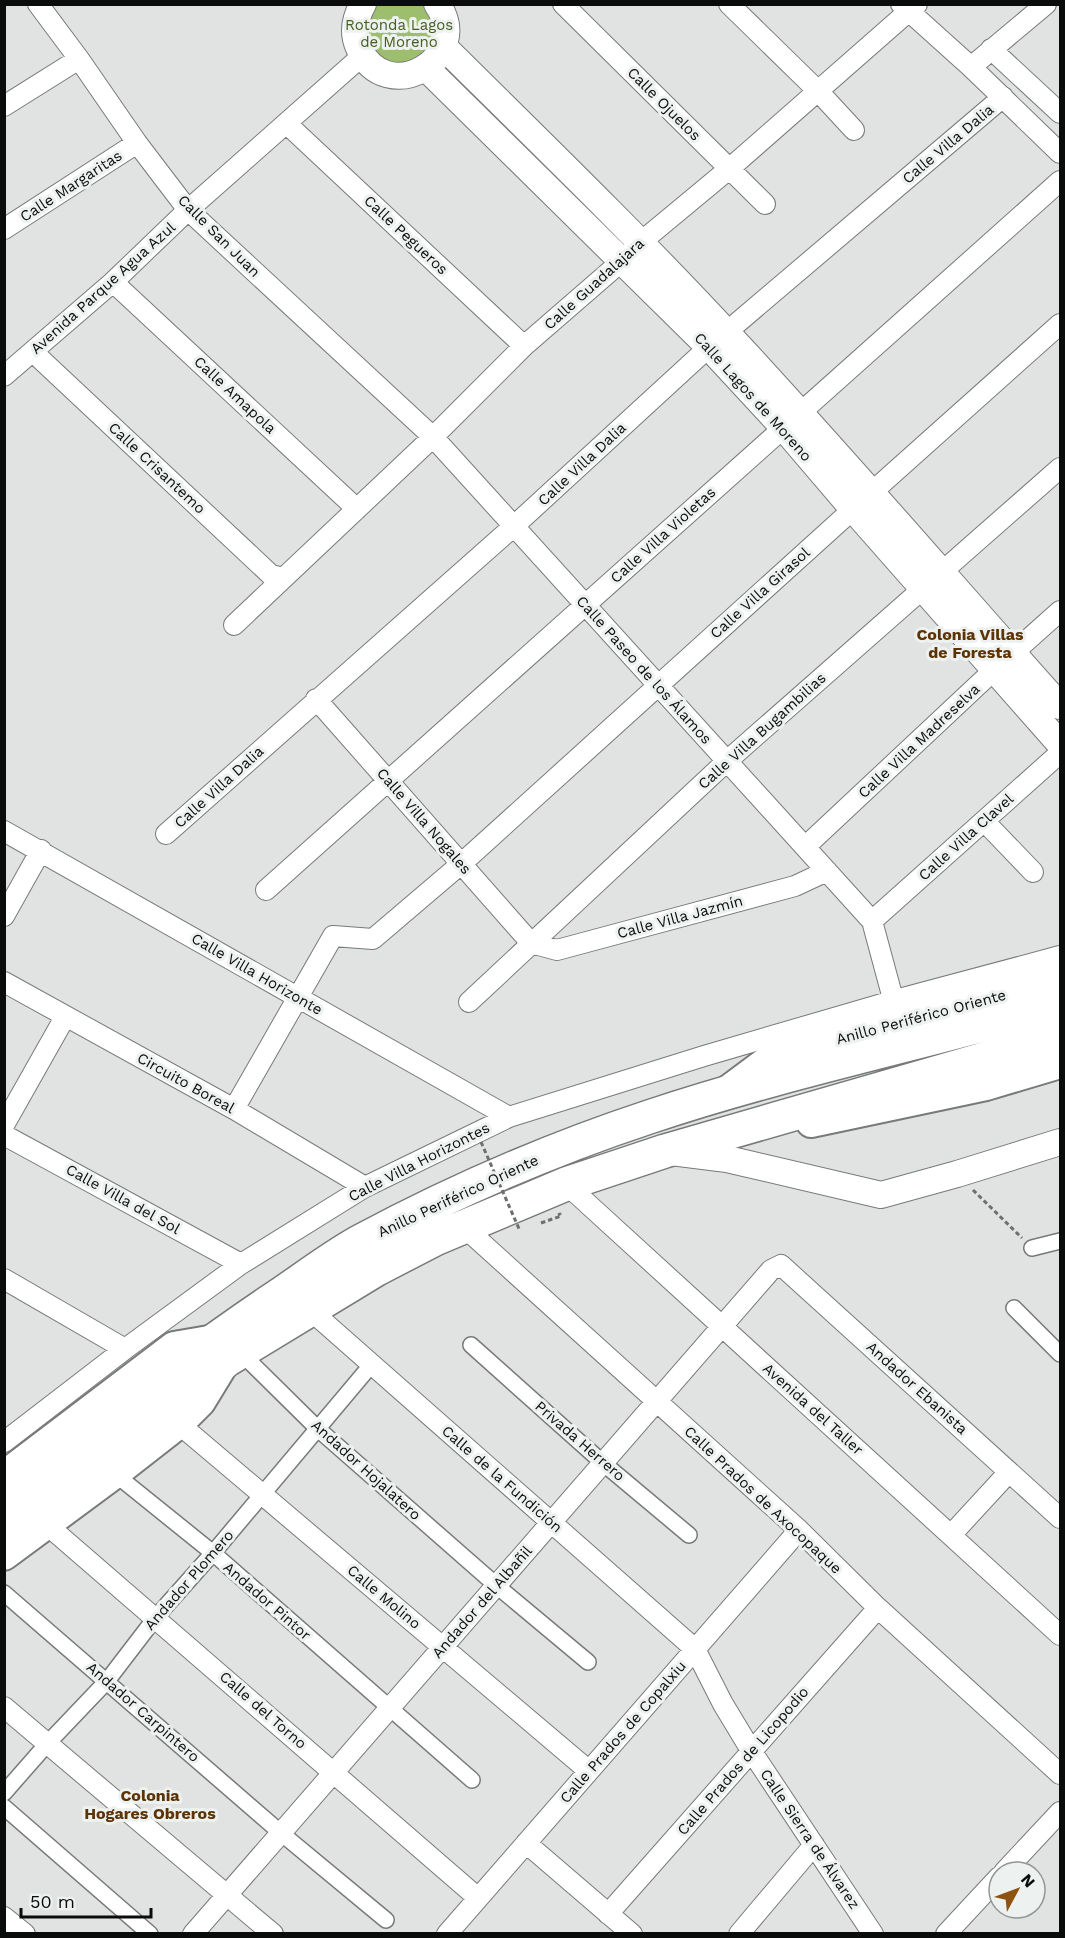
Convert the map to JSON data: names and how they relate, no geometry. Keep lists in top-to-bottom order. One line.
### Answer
{"streets":{"highway":["Anillo Periférico Oriente"],"street":["Calle Ojuelos","Calle Villa Dalia","Calle Margaritas","Calle Pegueros","Calle San Juan","Calle Guadalajara","Avenida Parque Agua Azul","Calle Amapola","Calle Lagos de Moreno","Calle Crisantemo","Calle Villa Violetas","Calle Villa Girasol","Calle Paseo de los Álamos","Calle Villa Bugambilias","Calle Villa Madreselva","Calle Villa Nogales","Calle Villa Clavel","Calle Villa Jazmín","Calle Villa Horizonte","Circuito Boreal","Calle Villa Horizontes","Calle Villa del Sol","Andador Ebanista","Avenida del Taller","Privada Herrero","Andador Hojalatero","Calle de la Fundición","Calle Prados de Axocopaque","Andador Plomero","Calle Molino","Andador Pintor","Andador del Albañil","Calle del Torno","Andador Carpintero","Calle Prados de Copalxiu","Calle Prados de Licopodio","Calle Sierra de Álvarez"]},"crossings":[["Calle Ojuelos","Calle Guadalajara"],["Calle Villa Dalia","Calle Lagos de Moreno"],["Calle Villa Dalia","Calle Paseo de los Álamos"],["Calle Villa Dalia","Calle Villa Nogales"],["Calle Margaritas","Calle San Juan"],["Calle Pegueros","Calle Guadalajara"],["Calle Pegueros","Avenida Parque Agua Azul"],["Calle San Juan","Calle Guadalajara"],["Calle San Juan","Avenida Parque Agua Azul"],["Calle San Juan","Calle Paseo de los Álamos"],["Calle Guadalajara","Calle Amapola"],["Calle Guadalajara","Calle Lagos de Moreno"],["Calle Guadalajara","Calle Crisantemo"],["Calle Guadalajara","Calle Paseo de los Álamos"],["Avenida Parque Agua Azul","Calle Amapola"],["Avenida Parque Agua Azul","Calle Crisantemo"],["Calle Lagos de Moreno","Calle Villa Violetas"],["Calle Lagos de Moreno","Calle Villa Girasol"],["Calle Lagos de Moreno","Calle Villa Bugambilias"],["Calle Lagos de Moreno","Calle Villa Madreselva"],["Calle Villa Violetas","Calle Paseo de los Álamos"],["Calle Villa Violetas","Calle Villa Nogales"],["Calle Villa Girasol","Calle Paseo de los Álamos"],["Calle Villa Girasol","Calle Villa Nogales"],["Calle Villa Girasol","Calle Villa Horizonte"],["Calle Paseo de los Álamos","Calle Villa Bugambilias"],["Calle Paseo de los Álamos","Calle Villa Madreselva"],["Calle Paseo de los Álamos","Calle Villa Clavel"],["Calle Paseo de los Álamos","Calle Villa Jazmín"],["Calle Paseo de los Álamos","Anillo Periférico Oriente"],["Calle Paseo de los Álamos","Calle Villa Horizontes"],["Calle Villa Bugambilias","Calle Villa Nogales"],["Calle Villa Bugambilias","Calle Villa Jazmín"],["Calle Villa Nogales","Calle Villa Jazmín"],["Calle Villa Horizonte","Calle Villa Horizontes"],["Anillo Periférico Oriente","Calle Villa Horizontes"],["Anillo Periférico Oriente","Avenida del Taller"],["Anillo Periférico Oriente","Andador Hojalatero"],["Anillo Periférico Oriente","Calle de la Fundición"],["Anillo Periférico Oriente","Calle Prados de Axocopaque"],["Anillo Periférico Oriente","Calle Molino"],["Anillo Periférico Oriente","Andador Pintor"],["Anillo Periférico Oriente","Calle del Torno"],["Circuito Boreal","Calle Villa Horizontes"],["Calle Villa Horizontes","Calle Villa del Sol"],["Andador Ebanista","Andador del Albañil"],["Avenida del Taller","Andador del Albañil"],["Privada Herrero","Andador del Albañil"],["Andador Hojalatero","Andador Plomero"],["Andador Hojalatero","Andador del Albañil"],["Calle de la Fundición","Andador Plomero"],["Calle de la Fundición","Andador del Albañil"],["Calle de la Fundición","Calle Prados de Copalxiu"],["Calle de la Fundición","Calle Sierra de Álvarez"],["Calle Prados de Axocopaque","Andador del Albañil"],["Calle Prados de Axocopaque","Calle Prados de Copalxiu"],["Calle Prados de Axocopaque","Calle Prados de Licopodio"],["Andador Plomero","Calle Molino"],["Andador Plomero","Andador Pintor"],["Andador Plomero","Calle del Torno"],["Andador Plomero","Andador Carpintero"],["Calle Molino","Andador del Albañil"],["Calle Molino","Calle Prados de Copalxiu"],["Andador Pintor","Andador del Albañil"],["Andador del Albañil","Calle del Torno"],["Andador del Albañil","Andador Carpintero"],["Calle del Torno","Calle Prados de Copalxiu"],["Calle Prados de Copalxiu","Calle Sierra de Álvarez"],["Calle Prados de Licopodio","Calle Sierra de Álvarez"]],"districts":["Colonia Villas de Foresta","Colonia Hogares Obreros"],"parks":["Rotonda Lagos de Moreno"],"scale_bar":"50 m","north":"top right"}
